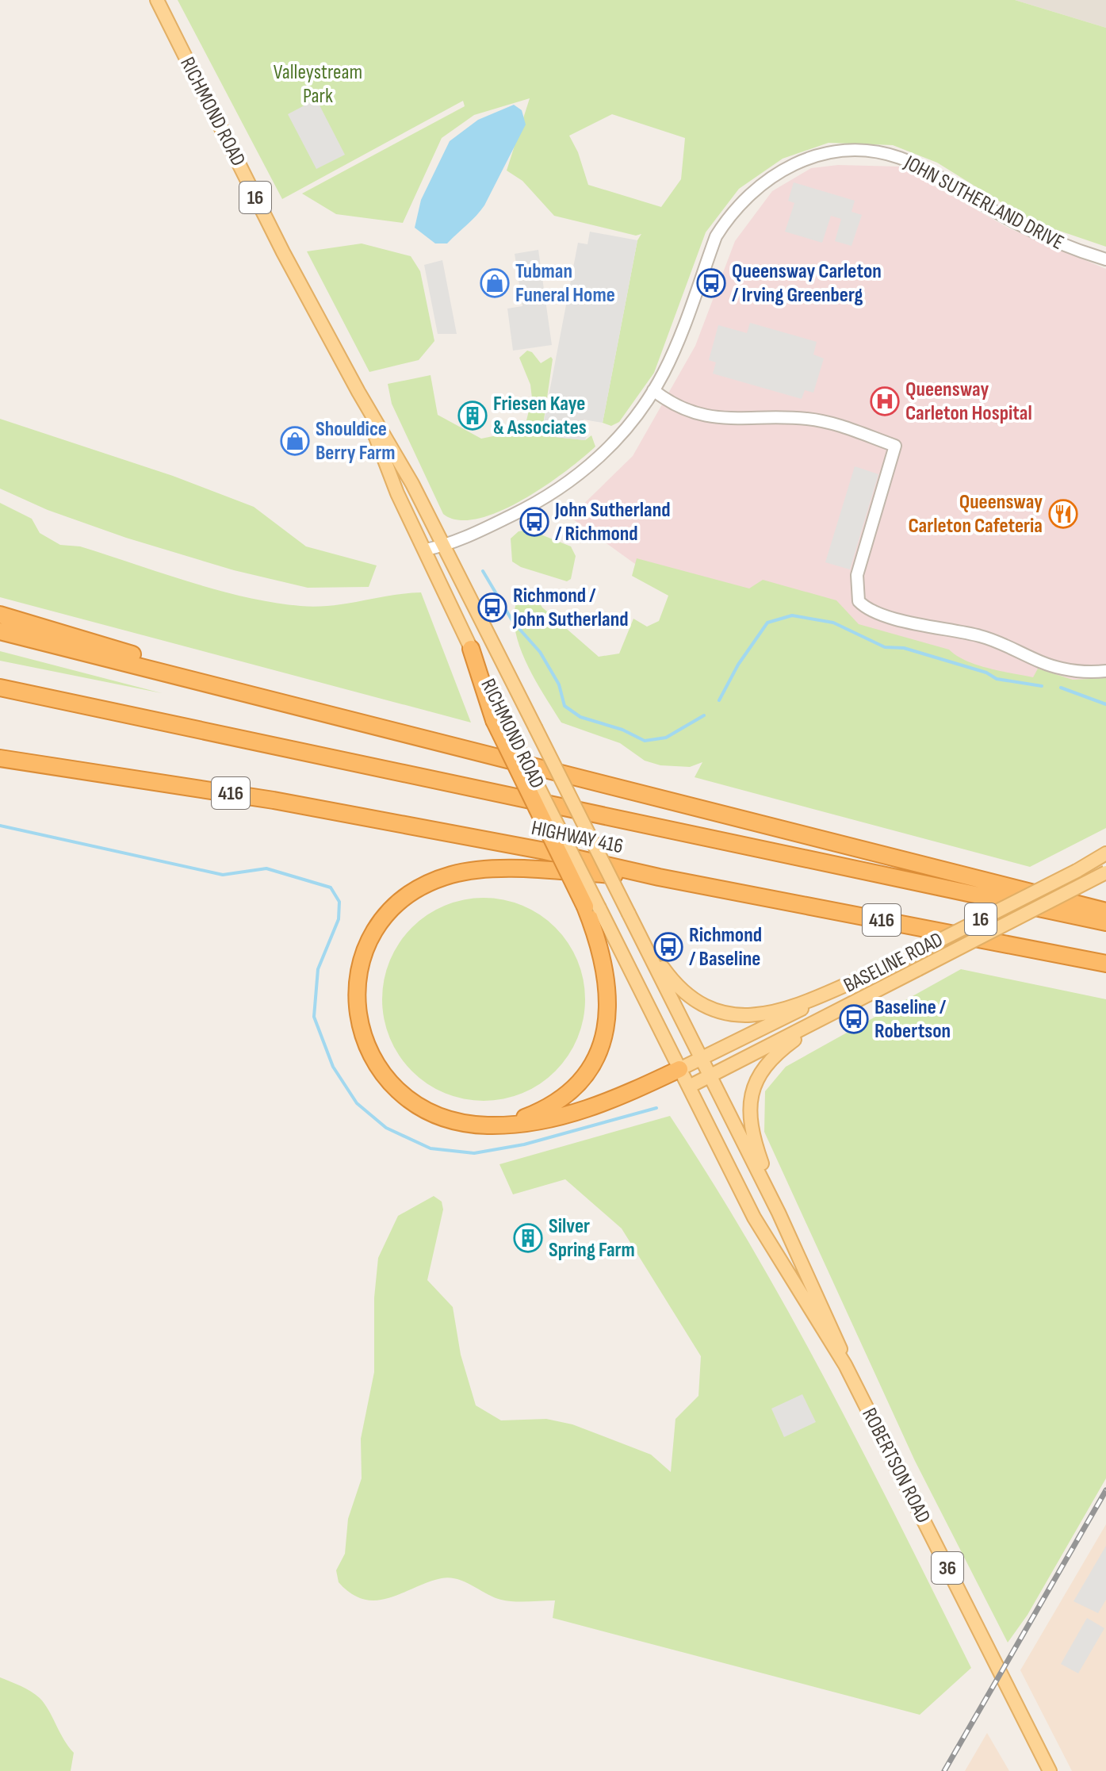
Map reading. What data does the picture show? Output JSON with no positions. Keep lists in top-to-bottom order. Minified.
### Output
{"streets":{"highway":["416","HIGHWAY 416"],"main road":["RICHMOND ROAD","16","BASELINE ROAD","ROBERTSON ROAD","36"],"street":["JOHN SUTHERLAND DRIVE"]},"crossings":[["RICHMOND ROAD","JOHN SUTHERLAND DRIVE"],["RICHMOND ROAD","BASELINE ROAD"],["RICHMOND ROAD","ROBERTSON ROAD"],["BASELINE ROAD","ROBERTSON ROAD"]],"parks":["Valleystream Park"],"places":{"shop":["Tubman Funeral Home","Shouldice Berry Farm"],"bus stop":["Queensway Carleton / Irving Greenberg","John Sutherland / Richmond","Richmond / John Sutherland","Richmond / Baseline","Baseline / Robertson"],"hospital":["Queensway Carleton Hospital"],"building":["Friesen Kaye & Associates","Silver Spring Farm"],"restaurant":["Queensway Carleton Cafeteria"]}}
